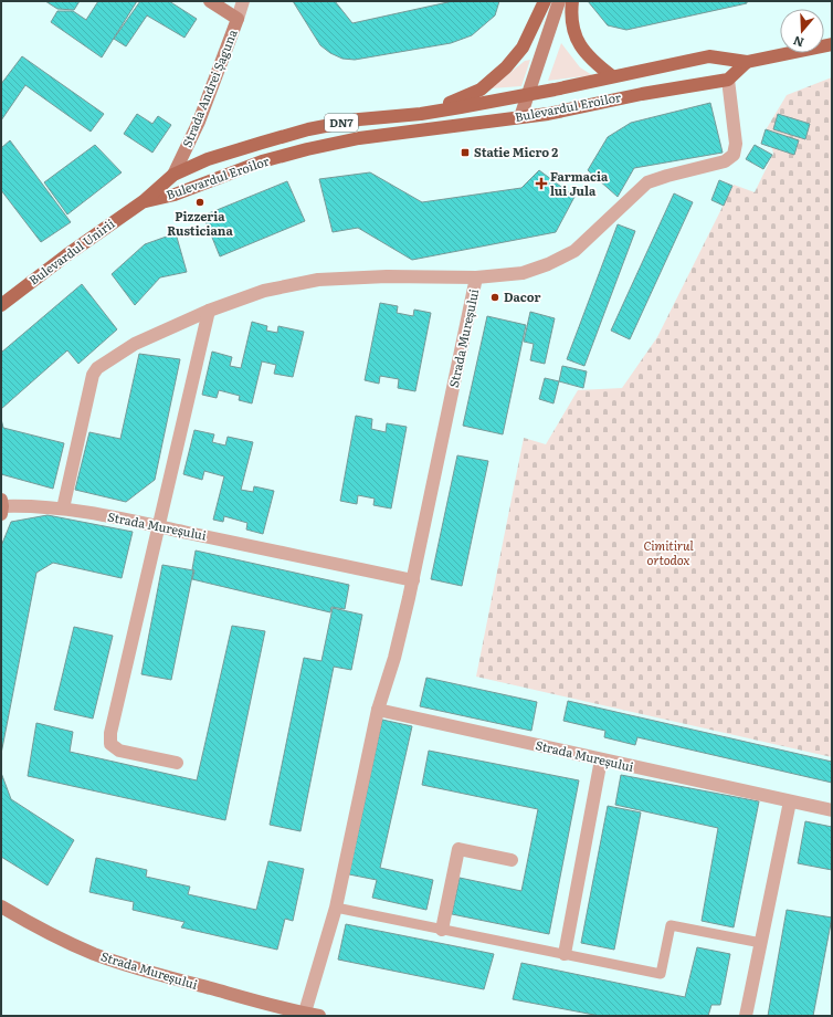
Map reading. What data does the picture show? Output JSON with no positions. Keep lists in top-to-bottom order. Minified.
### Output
{"streets":{"main road":["Bulevardul Eroilor","DN7","Bulevardul Unirii"],"street":["Strada Andrei Șaguna","Strada Mureșului"]},"crossings":[["Strada Andrei Șaguna","Bulevardul Eroilor"],["Bulevardul Eroilor","Bulevardul Unirii"],["Bulevardul Eroilor","Strada Mureșului"]],"parks":["Cimitirul ortodox"],"places":{"transit":["Statie Micro 2"],"health":["Farmacia lui Jula"],"other":["Pizzeria Rusticiana","Dacor"]},"north":"bottom"}
